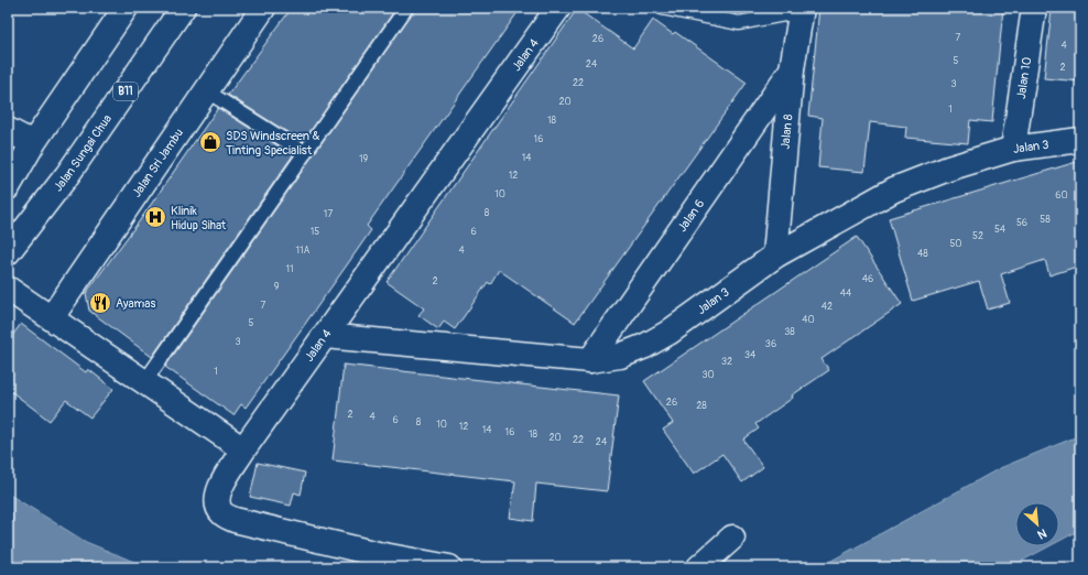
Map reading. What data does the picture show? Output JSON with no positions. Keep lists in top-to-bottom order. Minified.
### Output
{"streets":{"street":["Jalan 4","Jalan 10","B11","Jalan 8","Jalan 3","Jalan Sungai Chua","Jalan Sri Jambu","Jalan 6"]},"crossings":[["Jalan 4","Jalan 3"],["Jalan 10","Jalan 3"],["Jalan 8","Jalan 3"],["Jalan 8","Jalan 6"],["Jalan 3","Jalan 6"]],"places":{"shop":["SDS Windscreen & Tinting Specialist"],"hospital":["Klinik Hidup Sihat"],"restaurant":["Ayamas"]},"house_numbers":["7","26","4","5","24","2","22","3","20","1","18","16","14","19","12","10","60","8","17","58","56","54","15","6","52","50","11A","4","48","11","46","2","9","44","7","42","40","5","38","3","36","34","32","1","30","26","28","2","4","6","8","10","12","14","16","18","20","22","24"],"north":"bottom right"}
